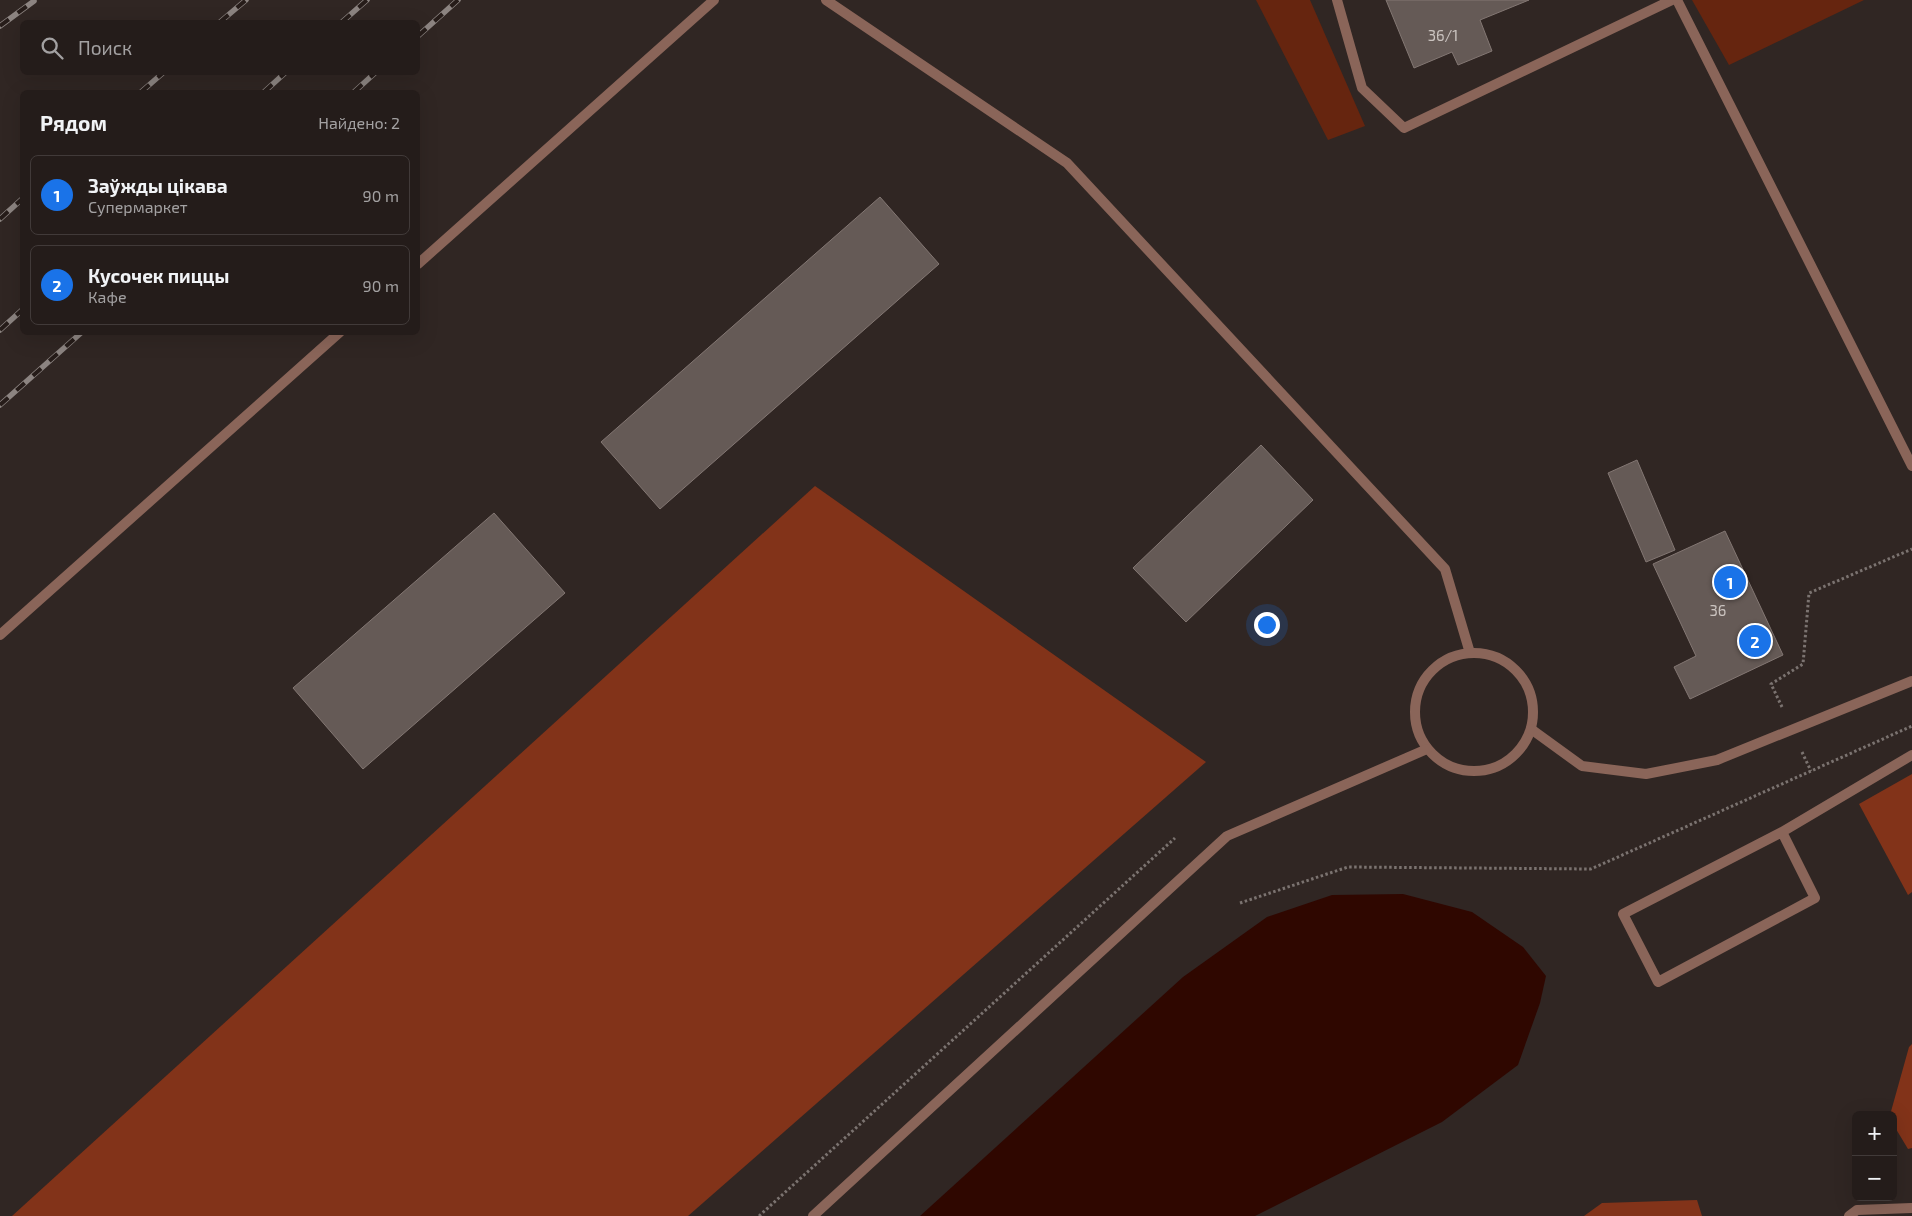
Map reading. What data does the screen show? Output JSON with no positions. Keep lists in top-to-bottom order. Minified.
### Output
{"house_numbers":["36/1","36"],"page":{"search":"Поиск","heading":["Рядом","Найдено: 2"],"list":[{"mark":"1","name":"Заўжды цікава","note":"Супермаркет","value":"90 m"},{"mark":"2","name":"Кусочек пиццы","note":"Кафе","value":"90 m"}],"pins":["1","2"],"map_buttons":["+","−"]}}
